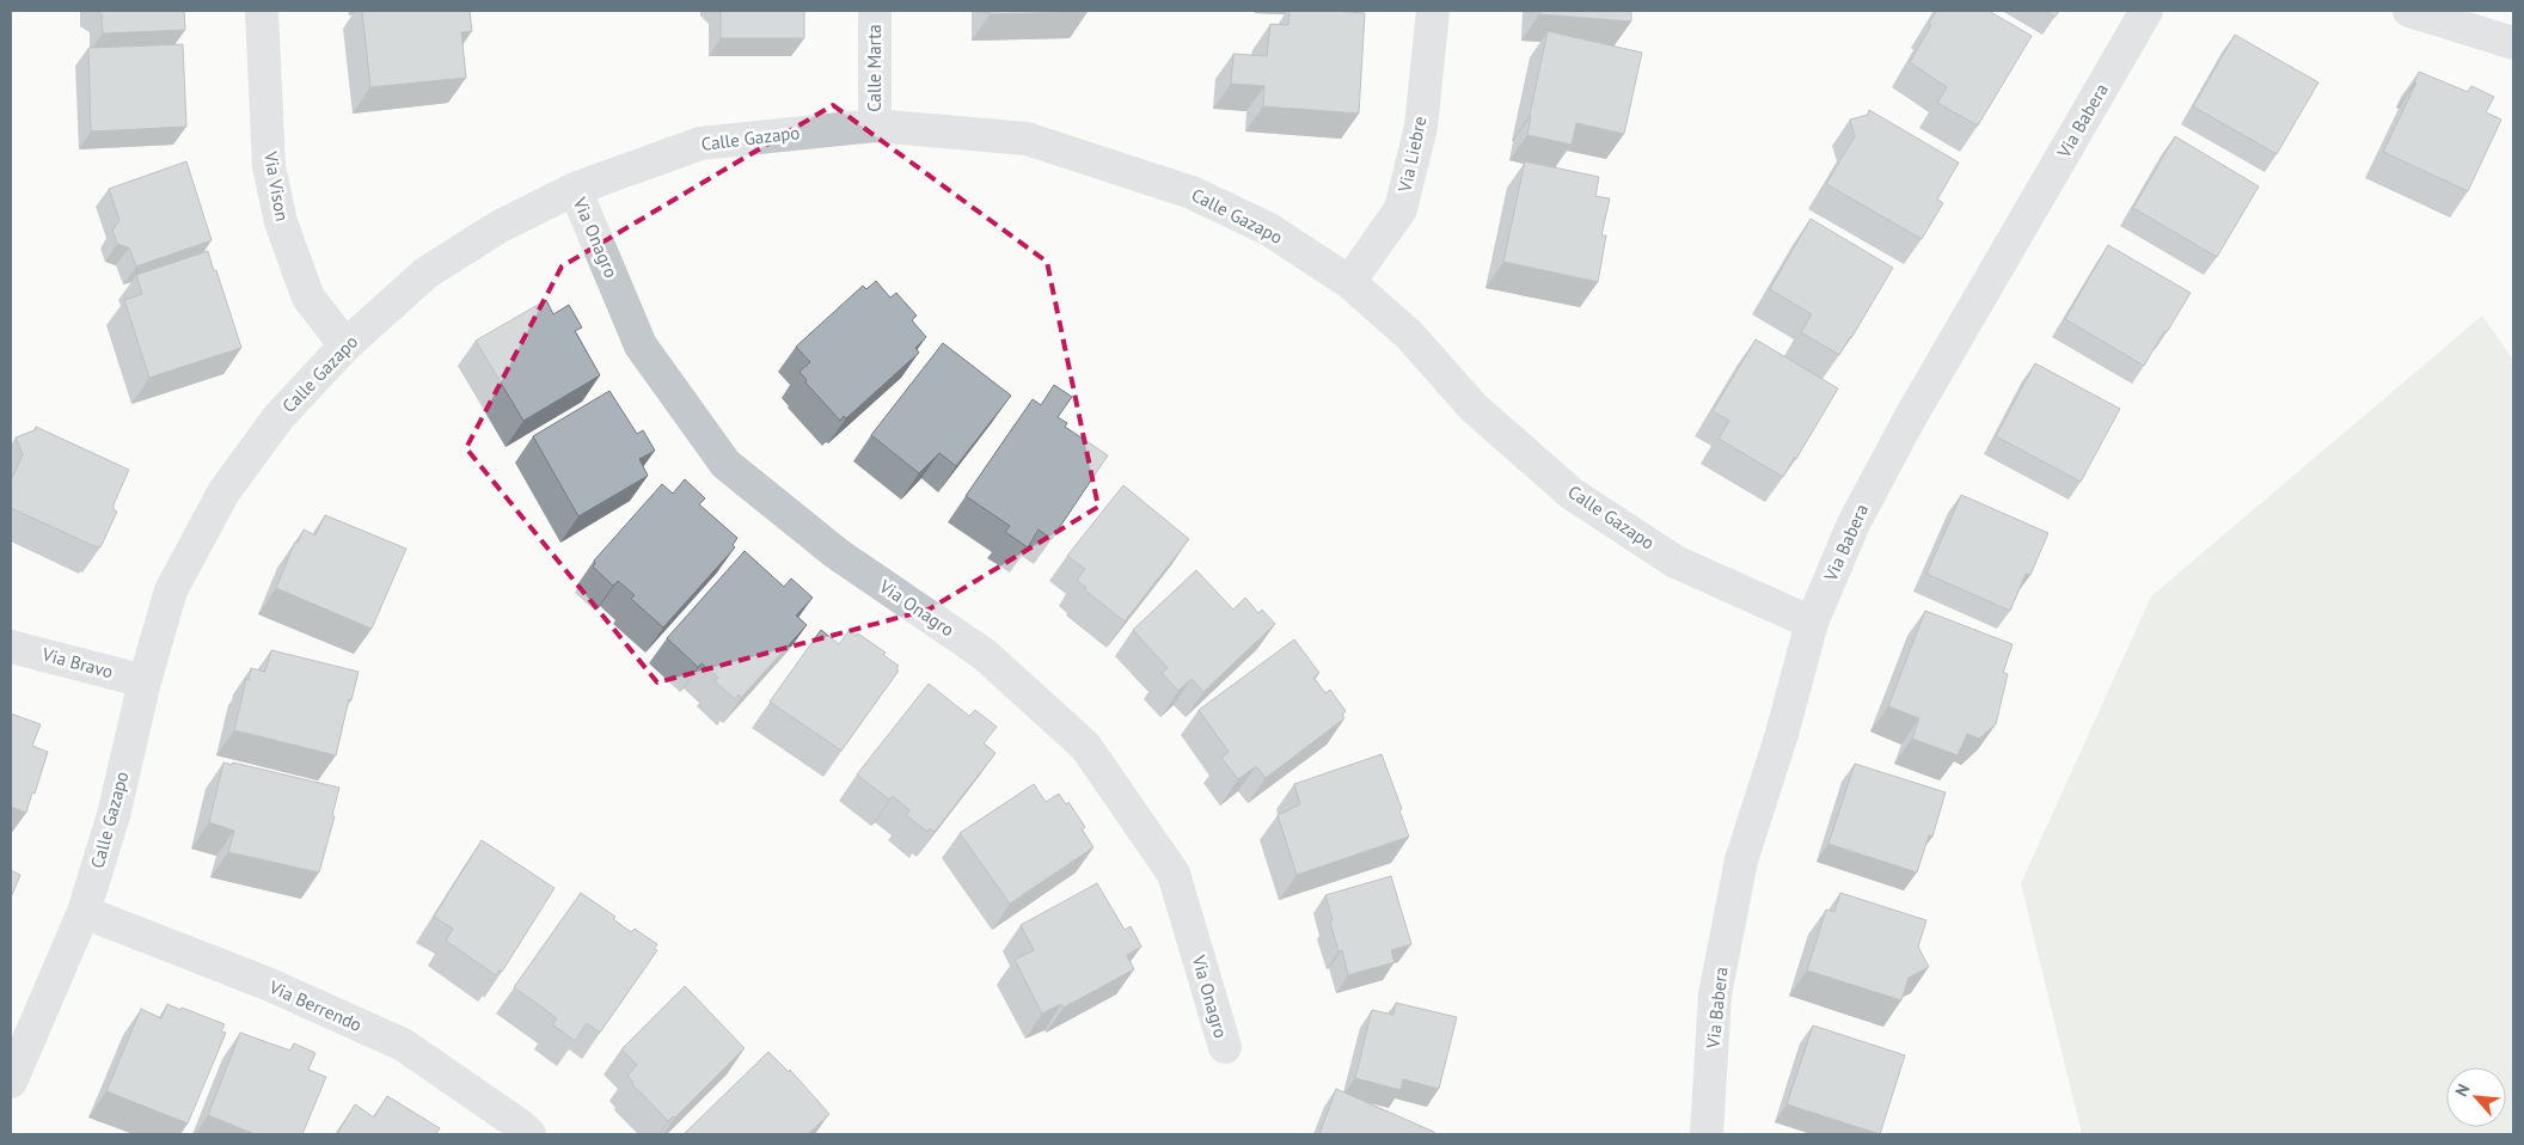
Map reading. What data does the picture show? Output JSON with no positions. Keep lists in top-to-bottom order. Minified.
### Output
{"streets":{"street":["Calle Marta","Via Babera","Calle Gazapo","Via Liebre","Via Vison","Via Onagro","Via Bravo","Via Berrendo"]},"crossings":[["Calle Marta","Calle Gazapo"],["Via Babera","Calle Gazapo"],["Calle Gazapo","Via Liebre"],["Calle Gazapo","Via Vison"],["Calle Gazapo","Via Onagro"],["Calle Gazapo","Via Bravo"],["Calle Gazapo","Via Berrendo"]],"north":"top left"}
